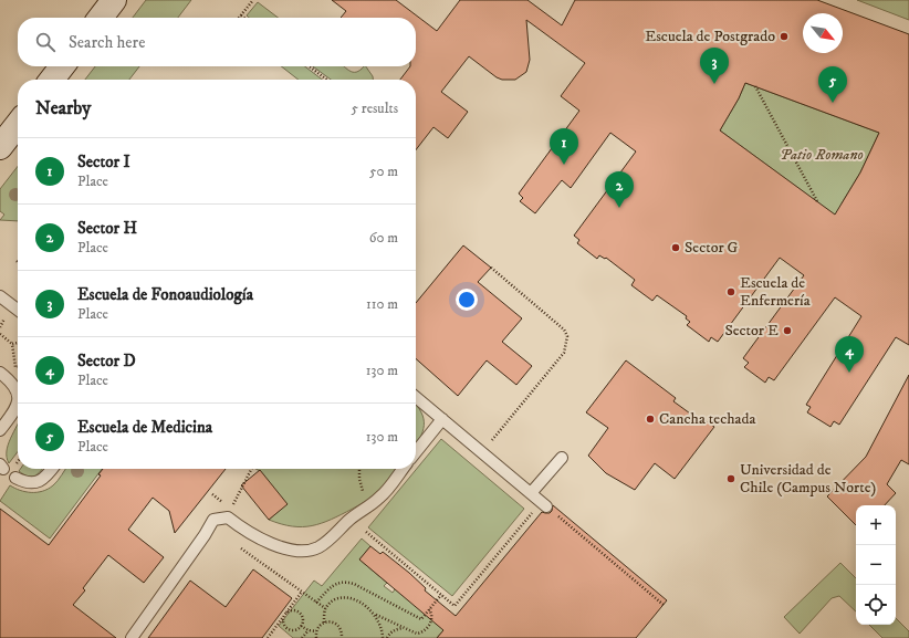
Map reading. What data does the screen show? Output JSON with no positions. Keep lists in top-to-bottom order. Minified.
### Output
{"parks":["Patio Romano"],"places":["Escuela de Postgrado","Sector G","Escuela de Enfermería","Sector E","Cancha techada","Universidad de Chile (Campus Norte)"],"north":"bottom right","page":{"search":"Search here","pins":["3","5","1","2","4"],"heading":["Nearby","5 results"],"list":[{"mark":"1","name":"Sector I","note":"Place","value":"50 m"},{"mark":"2","name":"Sector H","note":"Place","value":"60 m"},{"mark":"3","name":"Escuela de Fonoaudiología","note":"Place","value":"110 m"},{"mark":"4","name":"Sector D","note":"Place","value":"130 m"},{"mark":"5","name":"Escuela de Medicina","note":"Place","value":"130 m"}],"map_buttons":["+","−"]}}
